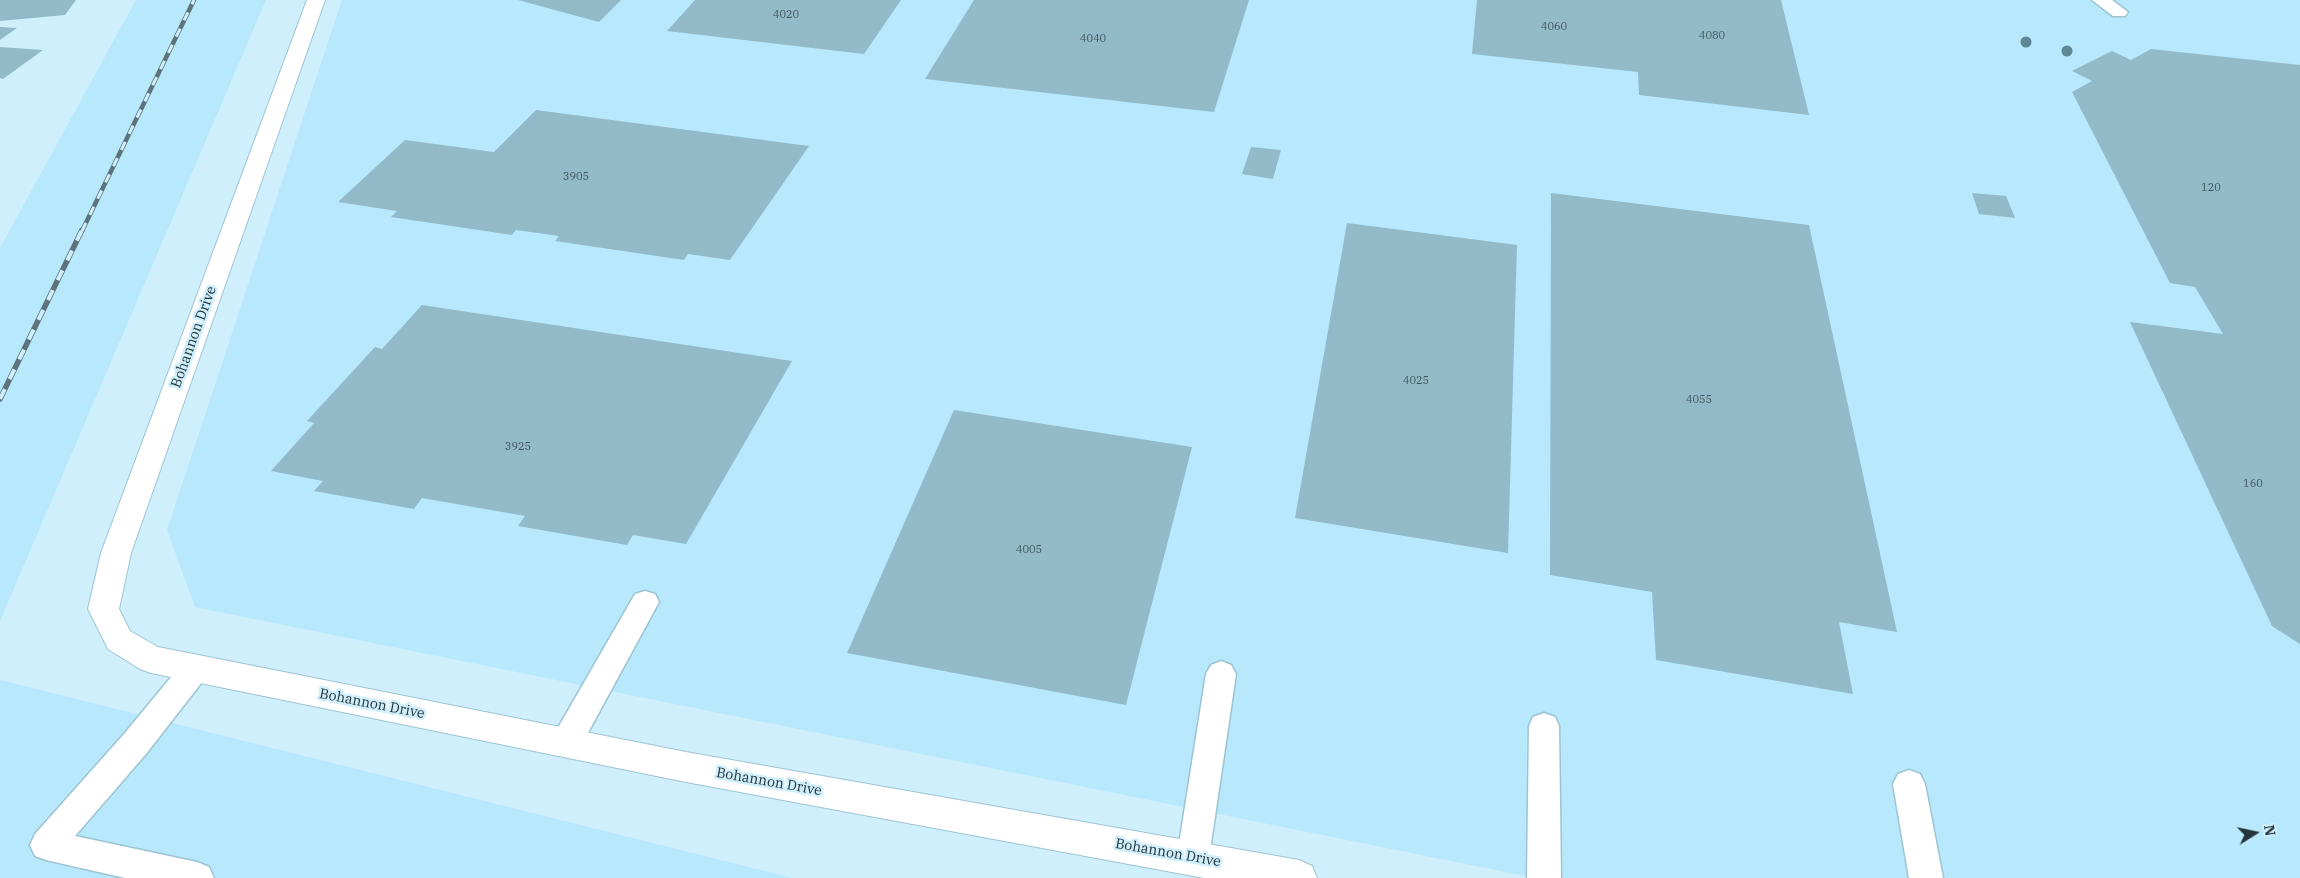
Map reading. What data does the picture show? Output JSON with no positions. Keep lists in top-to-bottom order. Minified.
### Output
{"streets":{"street":["Bohannon Drive"]},"house_numbers":["4020","4060","4080","4040","3905","120","4025","4055","3925","160","4005"],"north":"right"}
